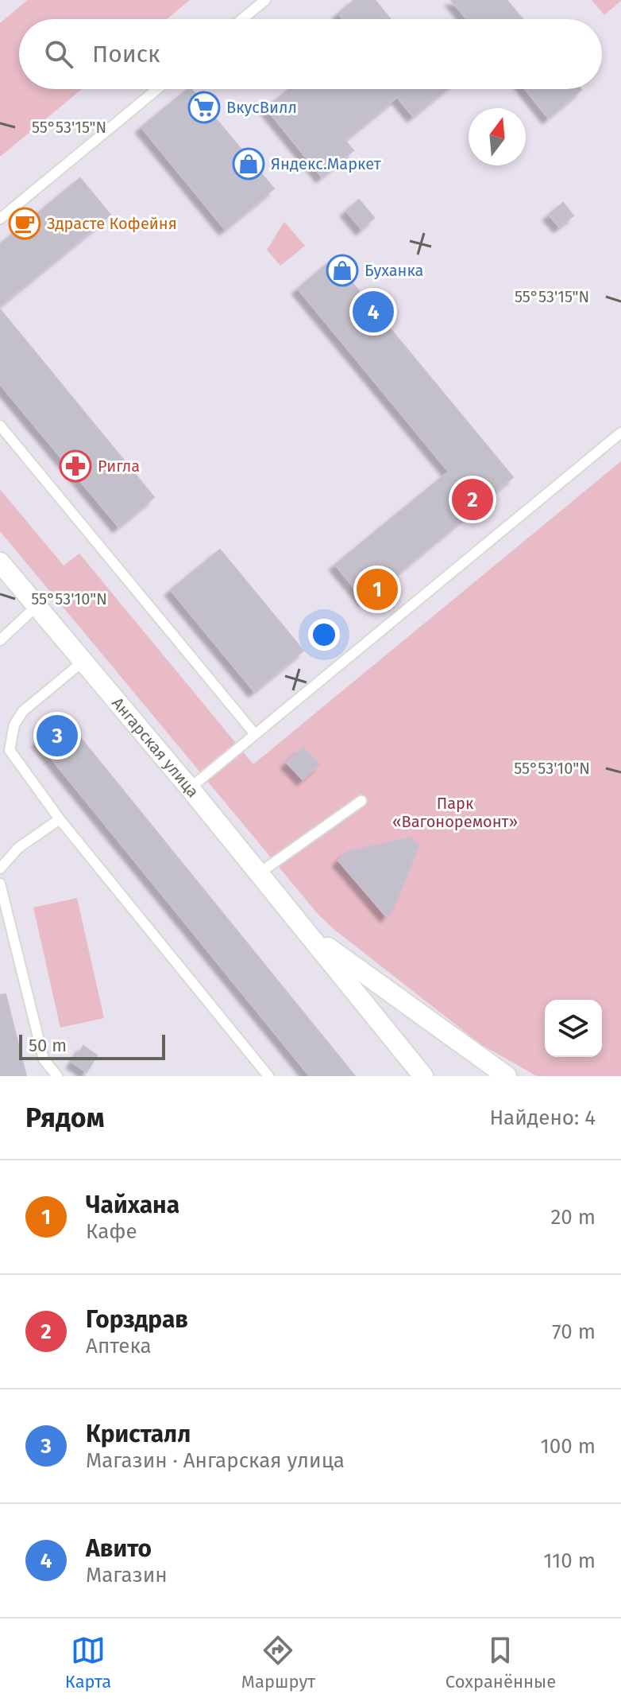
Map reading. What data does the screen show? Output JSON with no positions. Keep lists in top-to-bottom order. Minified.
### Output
{"streets":{"street":["Ангарская улица"]},"parks":["Парк «Вагоноремонт»"],"places":{"supermarket":["ВкусВилл"],"shop":["Яндекс.Маркет","Буханка"],"cafe":["Здрасте Кофейня"],"pharmacy":["Ригла"]},"scale_bar":"50 m","north":"top","page":{"search":"Поиск","pins":["4","2","1","3"],"scale":"50 m","heading":["Рядом","Найдено: 4"],"list":[{"mark":"1","name":"Чайхана","note":"Кафе","value":"20 m"},{"mark":"2","name":"Горздрав","note":"Аптека","value":"70 m"},{"mark":"3","name":"Кристалл","note":"Магазин · Ангарская улица","value":"100 m"},{"mark":"4","name":"Авито","note":"Магазин","value":"110 m"}],"nav":["Карта","Маршрут","Сохранённые"]},"coordinates":["55°53'15\"N","55°53'10\"N"]}
